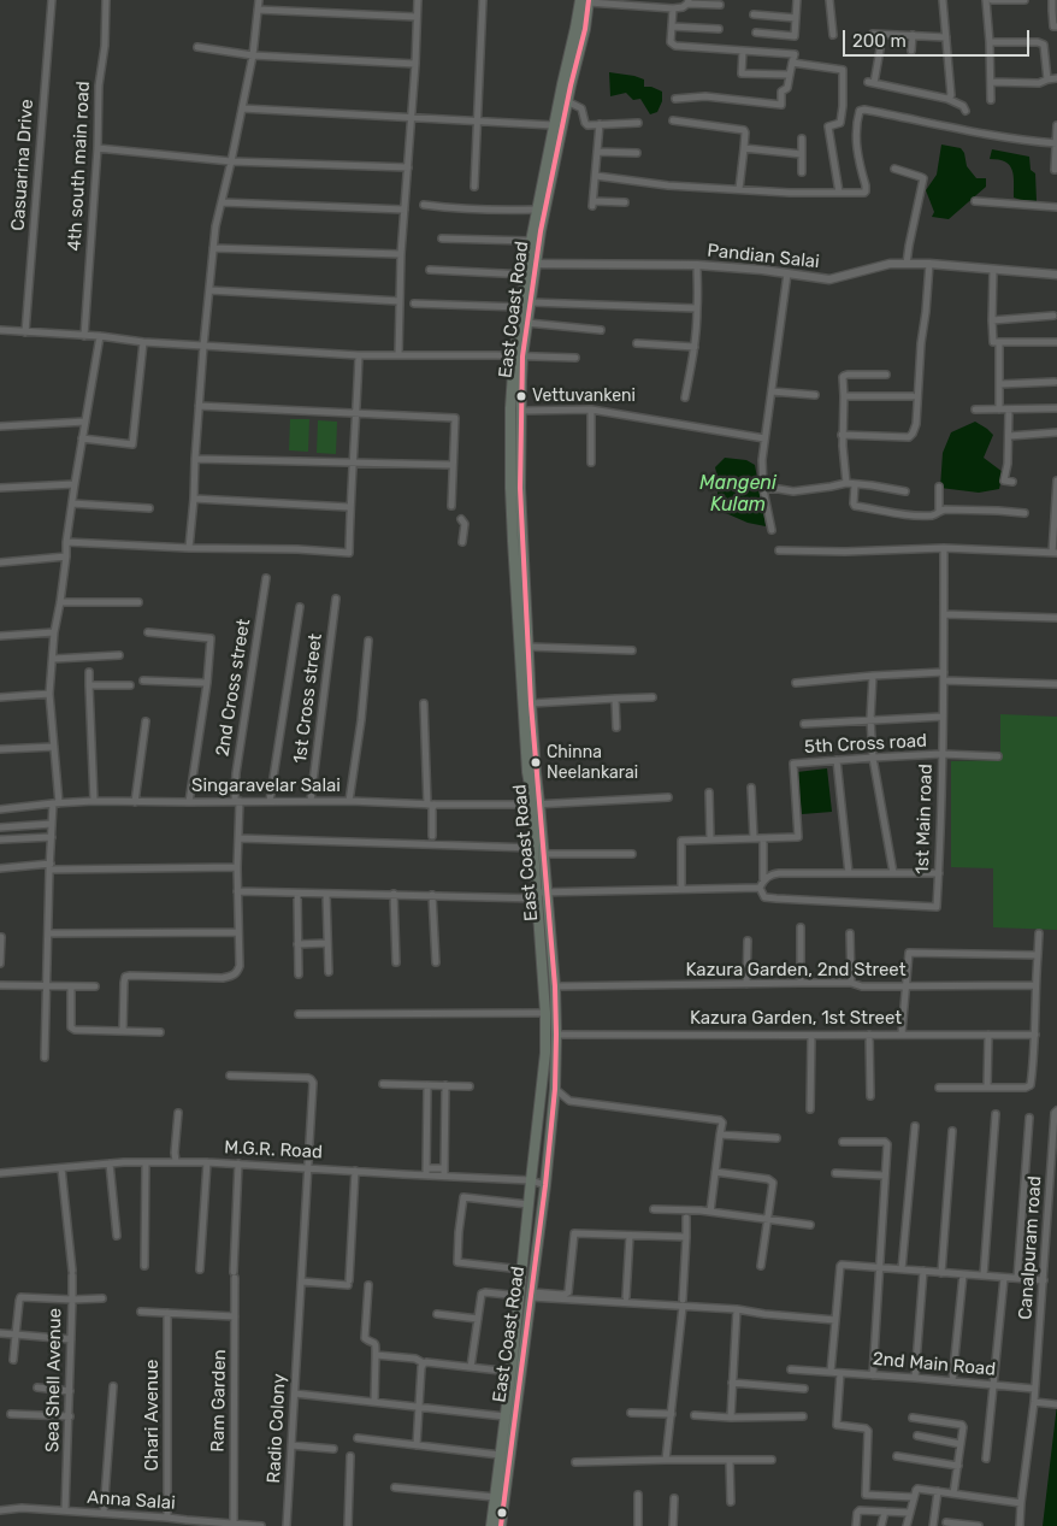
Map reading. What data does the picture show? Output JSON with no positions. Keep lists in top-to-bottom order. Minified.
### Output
{"streets":{"main road":["East Coast Road"],"street":["Casuarina Drive","4th south main road","Pandian Salai","2nd Cross street","1st Cross street","5th Cross road","Singaravelar Salai","1st Main road","Kazura Garden, 2nd Street","Kazura Garden, 1st Street","M.G.R. Road","Canalpuram road","2nd Main Road","Sea Shell Avenue","Ram Garden","Chari Avenue","Radio Colony","Anna Salai"]},"crossings":[["Pandian Salai","East Coast Road"],["East Coast Road","Singaravelar Salai"],["East Coast Road","Kazura Garden, 2nd Street"],["East Coast Road","Kazura Garden, 1st Street"],["East Coast Road","M.G.R. Road"],["2nd Cross street","Singaravelar Salai"],["1st Cross street","Singaravelar Salai"],["5th Cross road","1st Main road"],["M.G.R. Road","Ram Garden"],["M.G.R. Road","Radio Colony"],["Canalpuram road","2nd Main Road"],["Sea Shell Avenue","Anna Salai"],["Ram Garden","Anna Salai"],["Chari Avenue","Anna Salai"]],"water":["Mangeni Kulam"],"places":["Vettuvankeni","Chinna Neelankarai"],"scale_bar":"200 m"}
